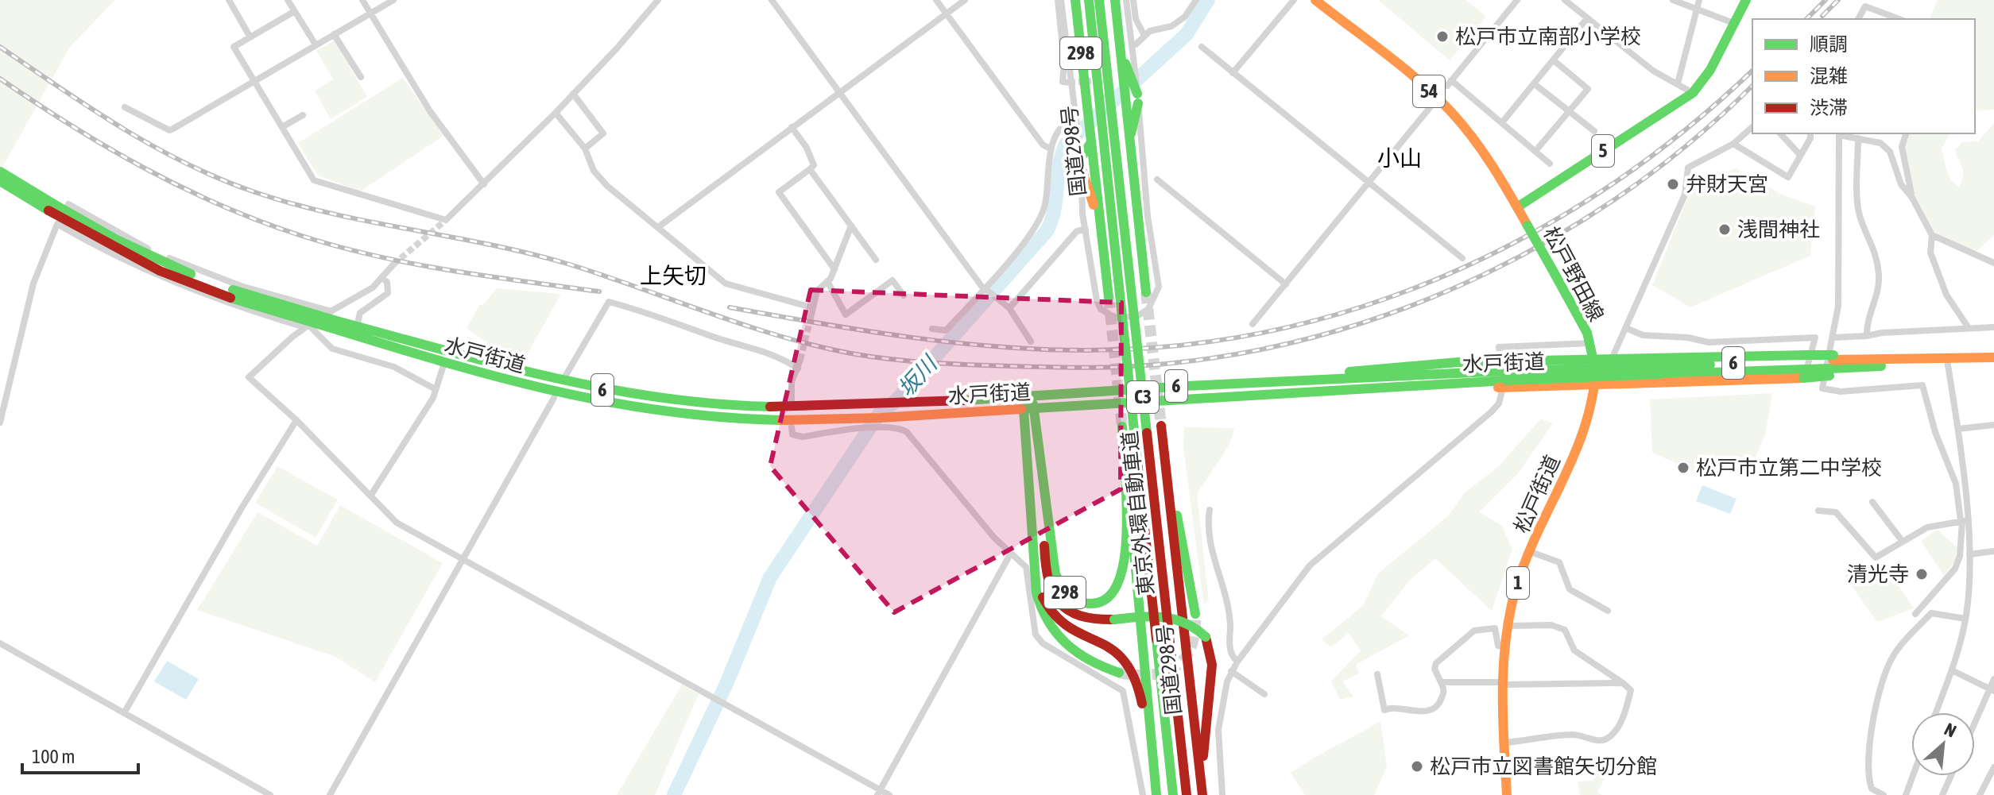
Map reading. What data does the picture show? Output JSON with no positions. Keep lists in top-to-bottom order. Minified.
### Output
{"streets":{"main road":["298","54","国道298号","5","松戸野田線","水戸街道","6","C3","松戸街道","東京外環自動車道","1"]},"crossings":[["298","国道298号"],["298","水戸街道"],["54","5"],["54","松戸野田線"],["5","松戸野田線"],["松戸野田線","松戸街道"]],"districts":["小山","上矢切"],"water":["坂川"],"places":["松戸市立南部小学校","弁財天宮","浅間神社","松戸市立第二中学校","清光寺","松戸市立図書館矢切分館"],"legend":["順調","混雑","渋滞"],"scale_bar":"100 m","north":"top right"}
